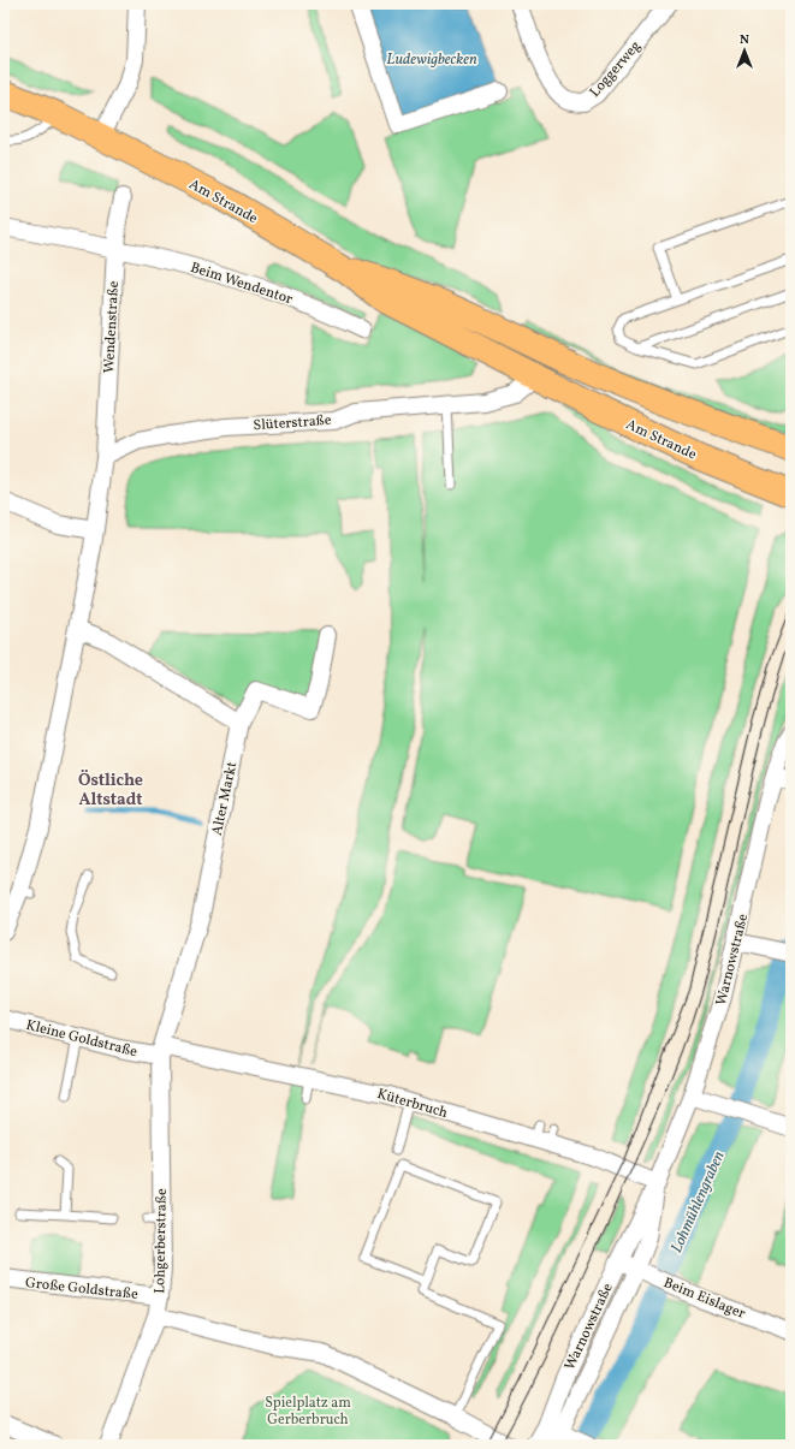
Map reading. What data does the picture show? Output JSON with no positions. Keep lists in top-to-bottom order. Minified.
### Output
{"streets":{"main road":["Am Strande"],"street":["Loggerweg","Beim Wendentor","Wendenstraße","Slüterstraße","Alter Markt","Warnowstraße","Kleine Goldstraße","Küterbruch","Lohgerberstraße","Große Goldstraße","Beim Eislager"]},"crossings":[["Am Strande","Slüterstraße"],["Beim Wendentor","Wendenstraße"],["Wendenstraße","Slüterstraße"],["Alter Markt","Kleine Goldstraße"],["Alter Markt","Küterbruch"],["Alter Markt","Lohgerberstraße"],["Warnowstraße","Küterbruch"],["Warnowstraße","Beim Eislager"],["Kleine Goldstraße","Küterbruch"],["Kleine Goldstraße","Lohgerberstraße"],["Küterbruch","Lohgerberstraße"],["Lohgerberstraße","Große Goldstraße"]],"districts":["Östliche Altstadt"],"water":["Ludewigbecken","Lohmühlengraben"],"parks":["Spielplatz am Gerberbruch"],"north":"top"}
